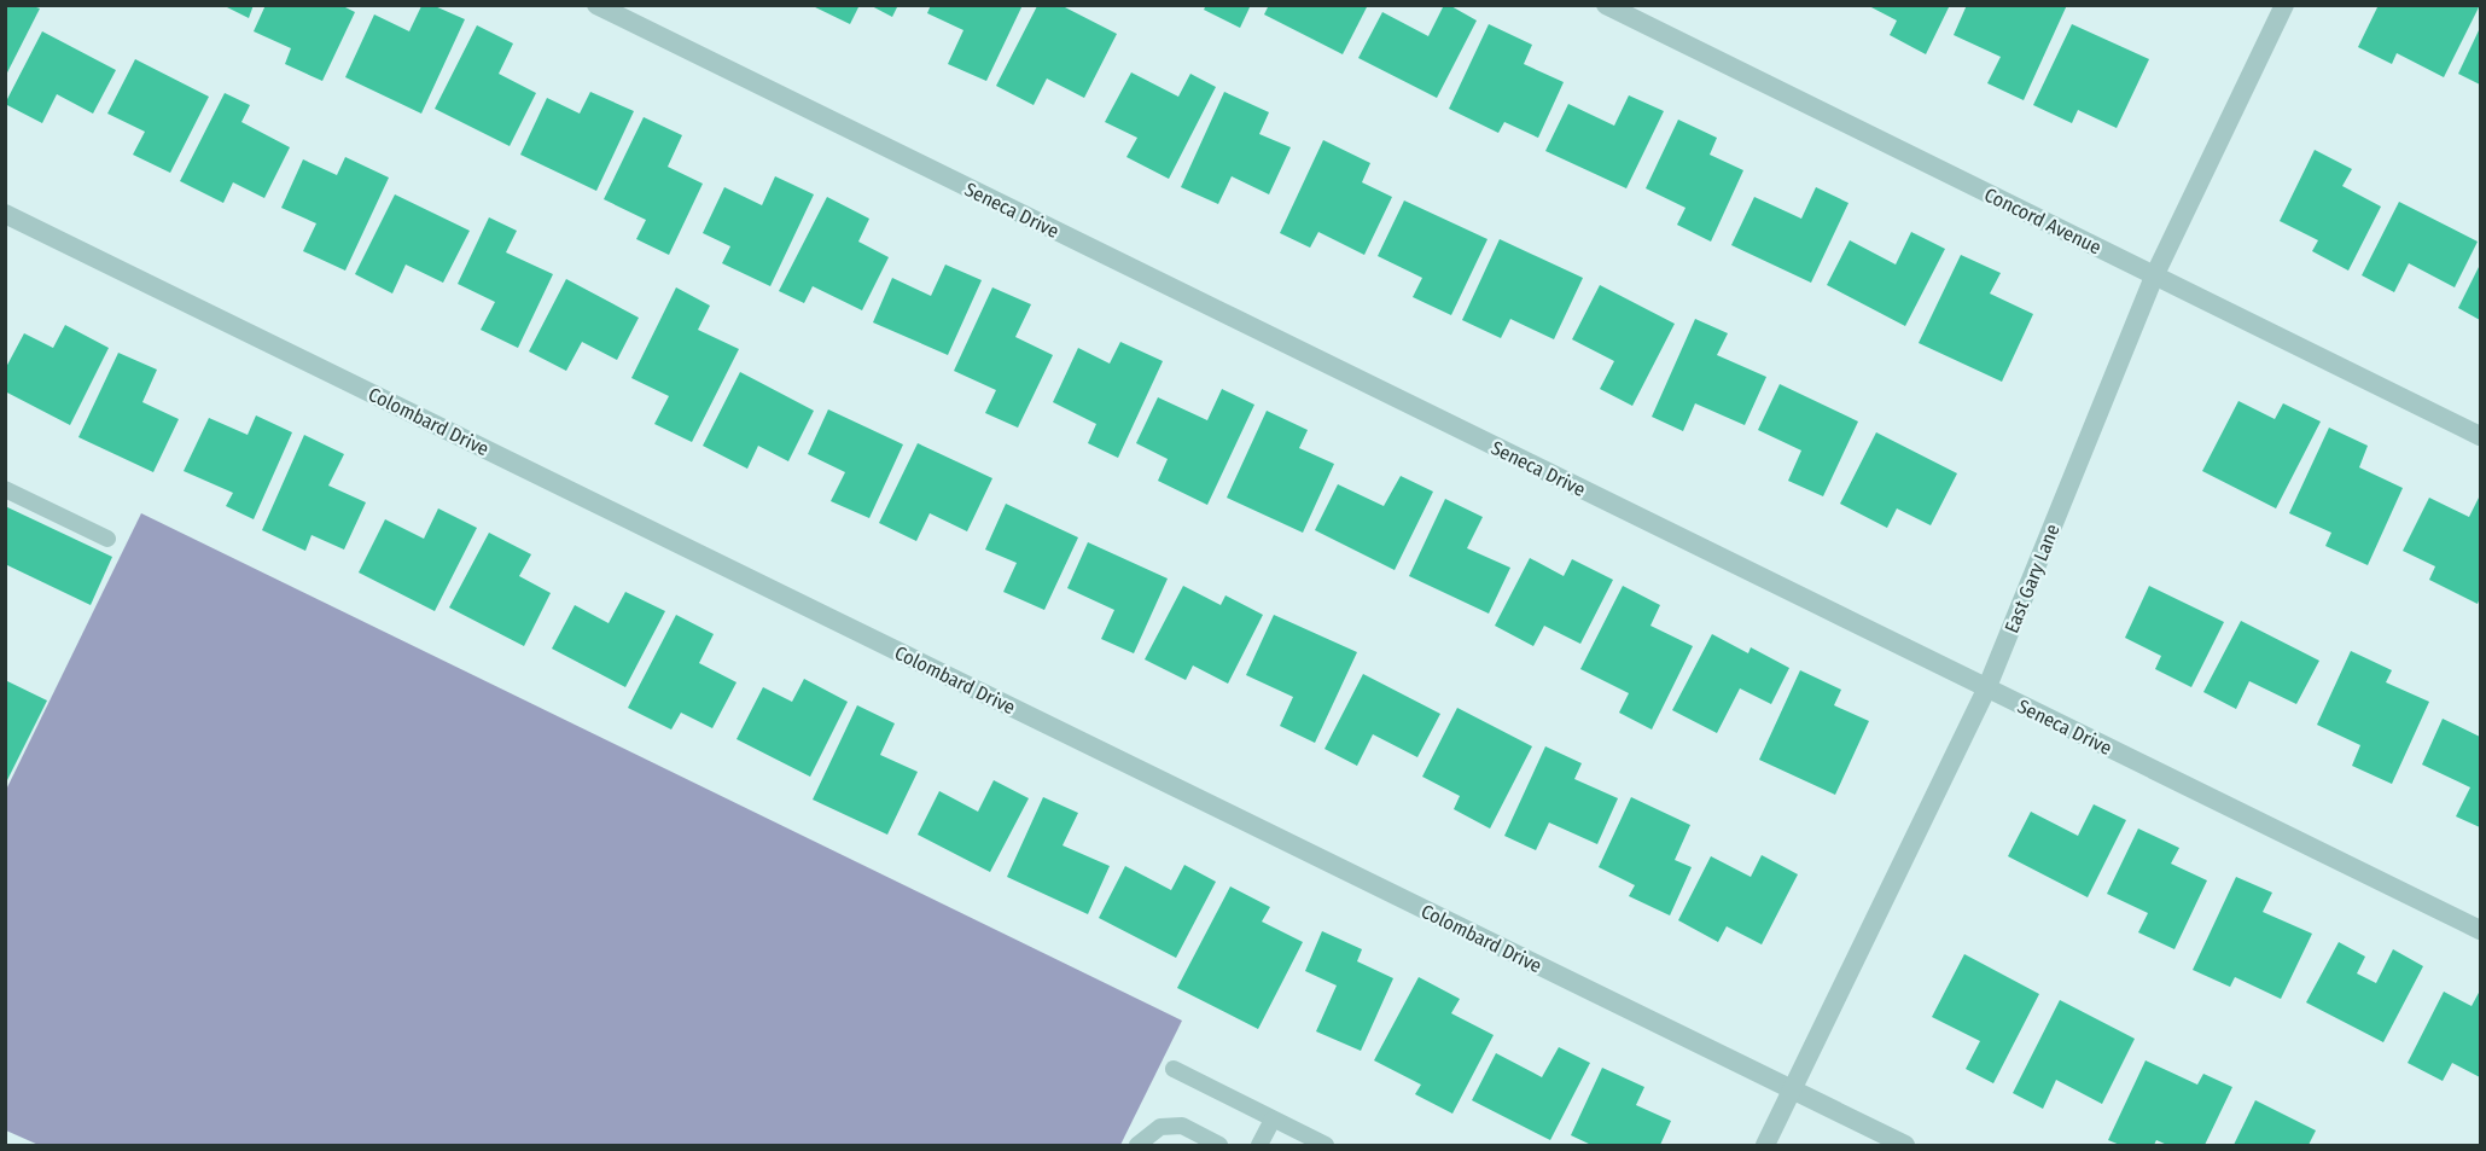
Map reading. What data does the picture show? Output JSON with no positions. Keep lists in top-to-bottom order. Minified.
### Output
{"streets":{"street":["Seneca Drive","Concord Avenue","Colombard Drive","East Gary Lane"]},"crossings":[["Seneca Drive","East Gary Lane"],["Concord Avenue","East Gary Lane"],["Colombard Drive","East Gary Lane"]]}
